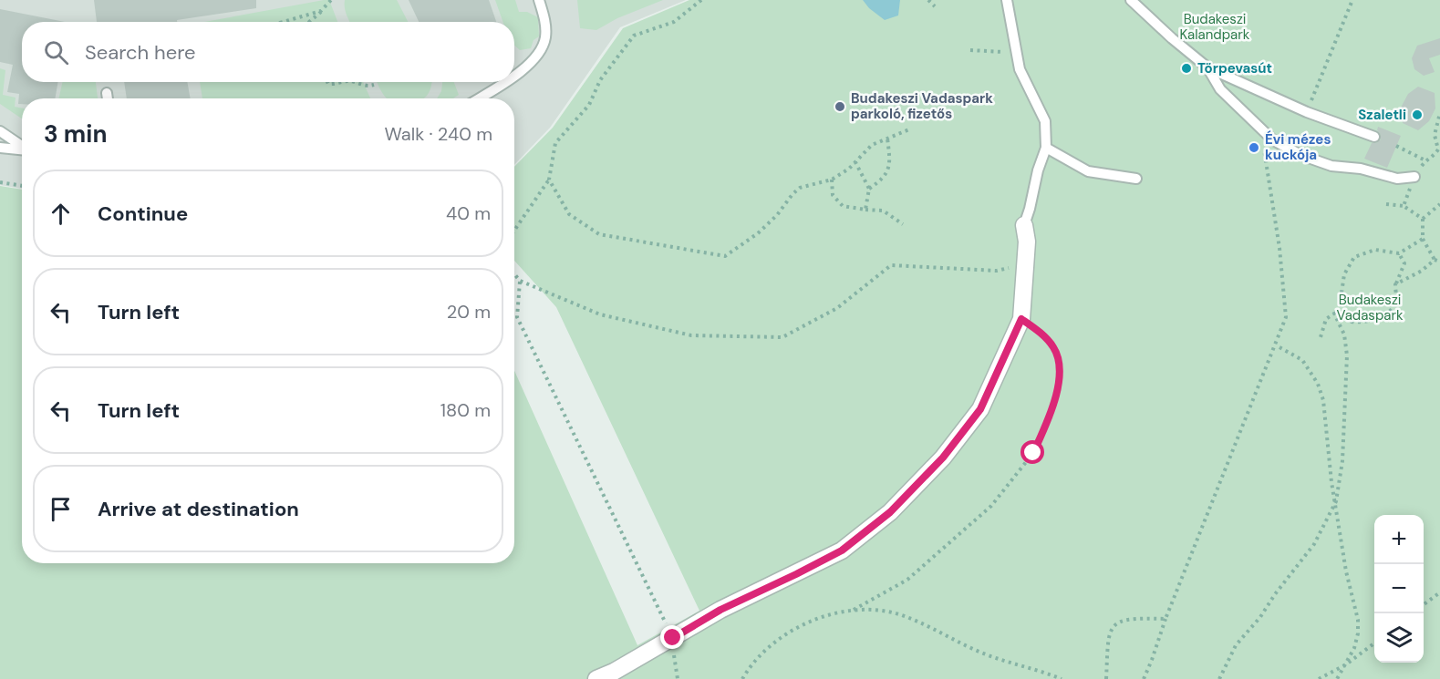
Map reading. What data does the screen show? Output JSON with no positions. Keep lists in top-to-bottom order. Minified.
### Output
{"parks":["Budakeszi Kalandpark","Budakeszi Vadaspark"],"places":["Törpevasút","Budakeszi Vadaspark parkoló, fizetős","Szaletli","Évi mézes kuckója"],"page":{"search":"Search here","heading":["3 min","Walk · 240 m"],"list":[["Continue","40 m"],["Turn left","20 m"],["Turn left","180 m"],"Arrive at destination"],"map_buttons":["+","−"]}}
